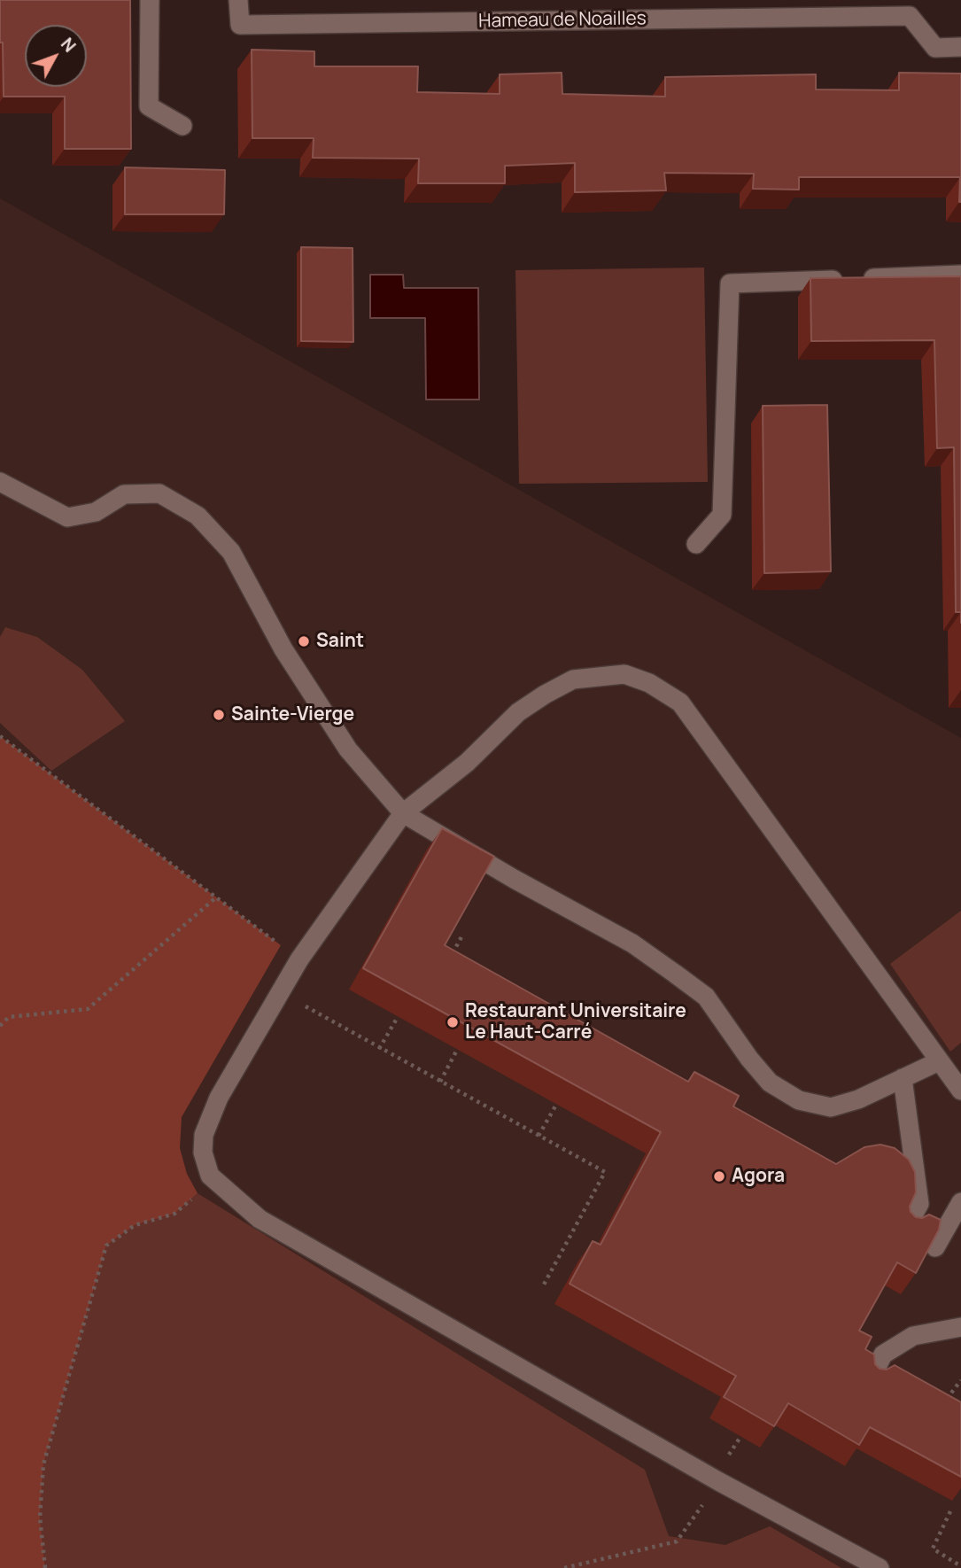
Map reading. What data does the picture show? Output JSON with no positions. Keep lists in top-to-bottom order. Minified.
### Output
{"streets":{"street":["Hameau de Noailles"]},"places":["Saint","Sainte-Vierge","Restaurant Universitaire Le Haut-Carré","Agora"],"north":"top right"}
